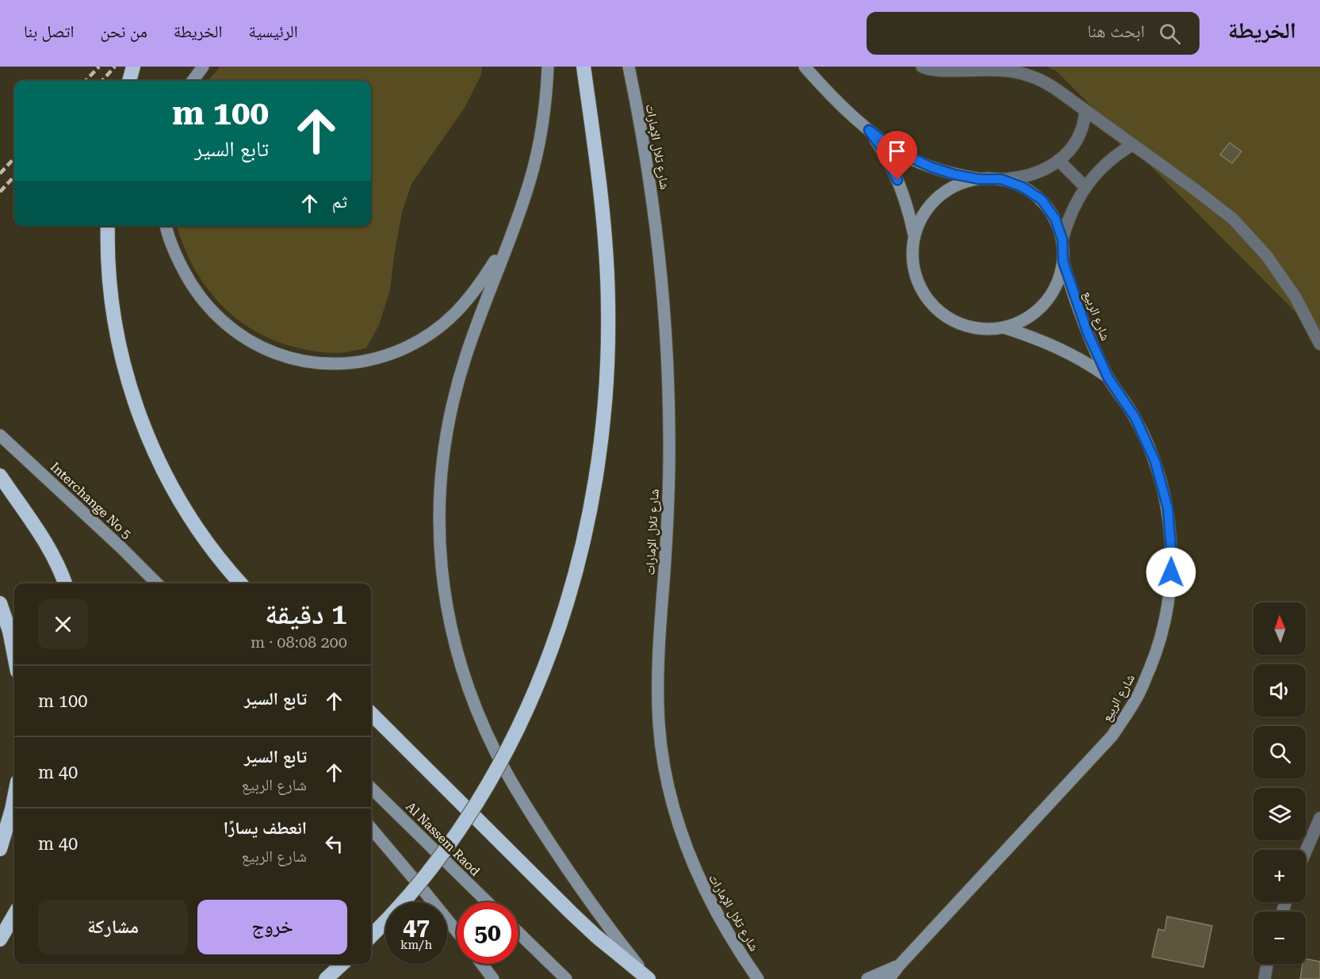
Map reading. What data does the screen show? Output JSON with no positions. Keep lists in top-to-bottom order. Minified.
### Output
{"streets":{"main road":["شارع تلال الإمارات","شارع الربيع","Interchange No 5","Al Nassem Raod"]},"north":"top","page":{"header":"الخريطة","search":"ابحث هنا","nav":["الرئيسية","الخريطة","من نحن","اتصل بنا"],"turn":["100 m","تابع السير"],"then":"ثم","heading":["1 دقيقة","200 m · 08:08"],"map_buttons":["+","−"],"list":[{"name":"تابع السير","value":"100 m"},{"name":"تابع السير","note":"شارع الربيع","value":"40 m"},{"name":"انعطف يسارًا","note":"شارع الربيع","value":"40 m"}],"buttons":["خروج","مشاركة"],"speed":"47 km/h","limit":"50"}}
